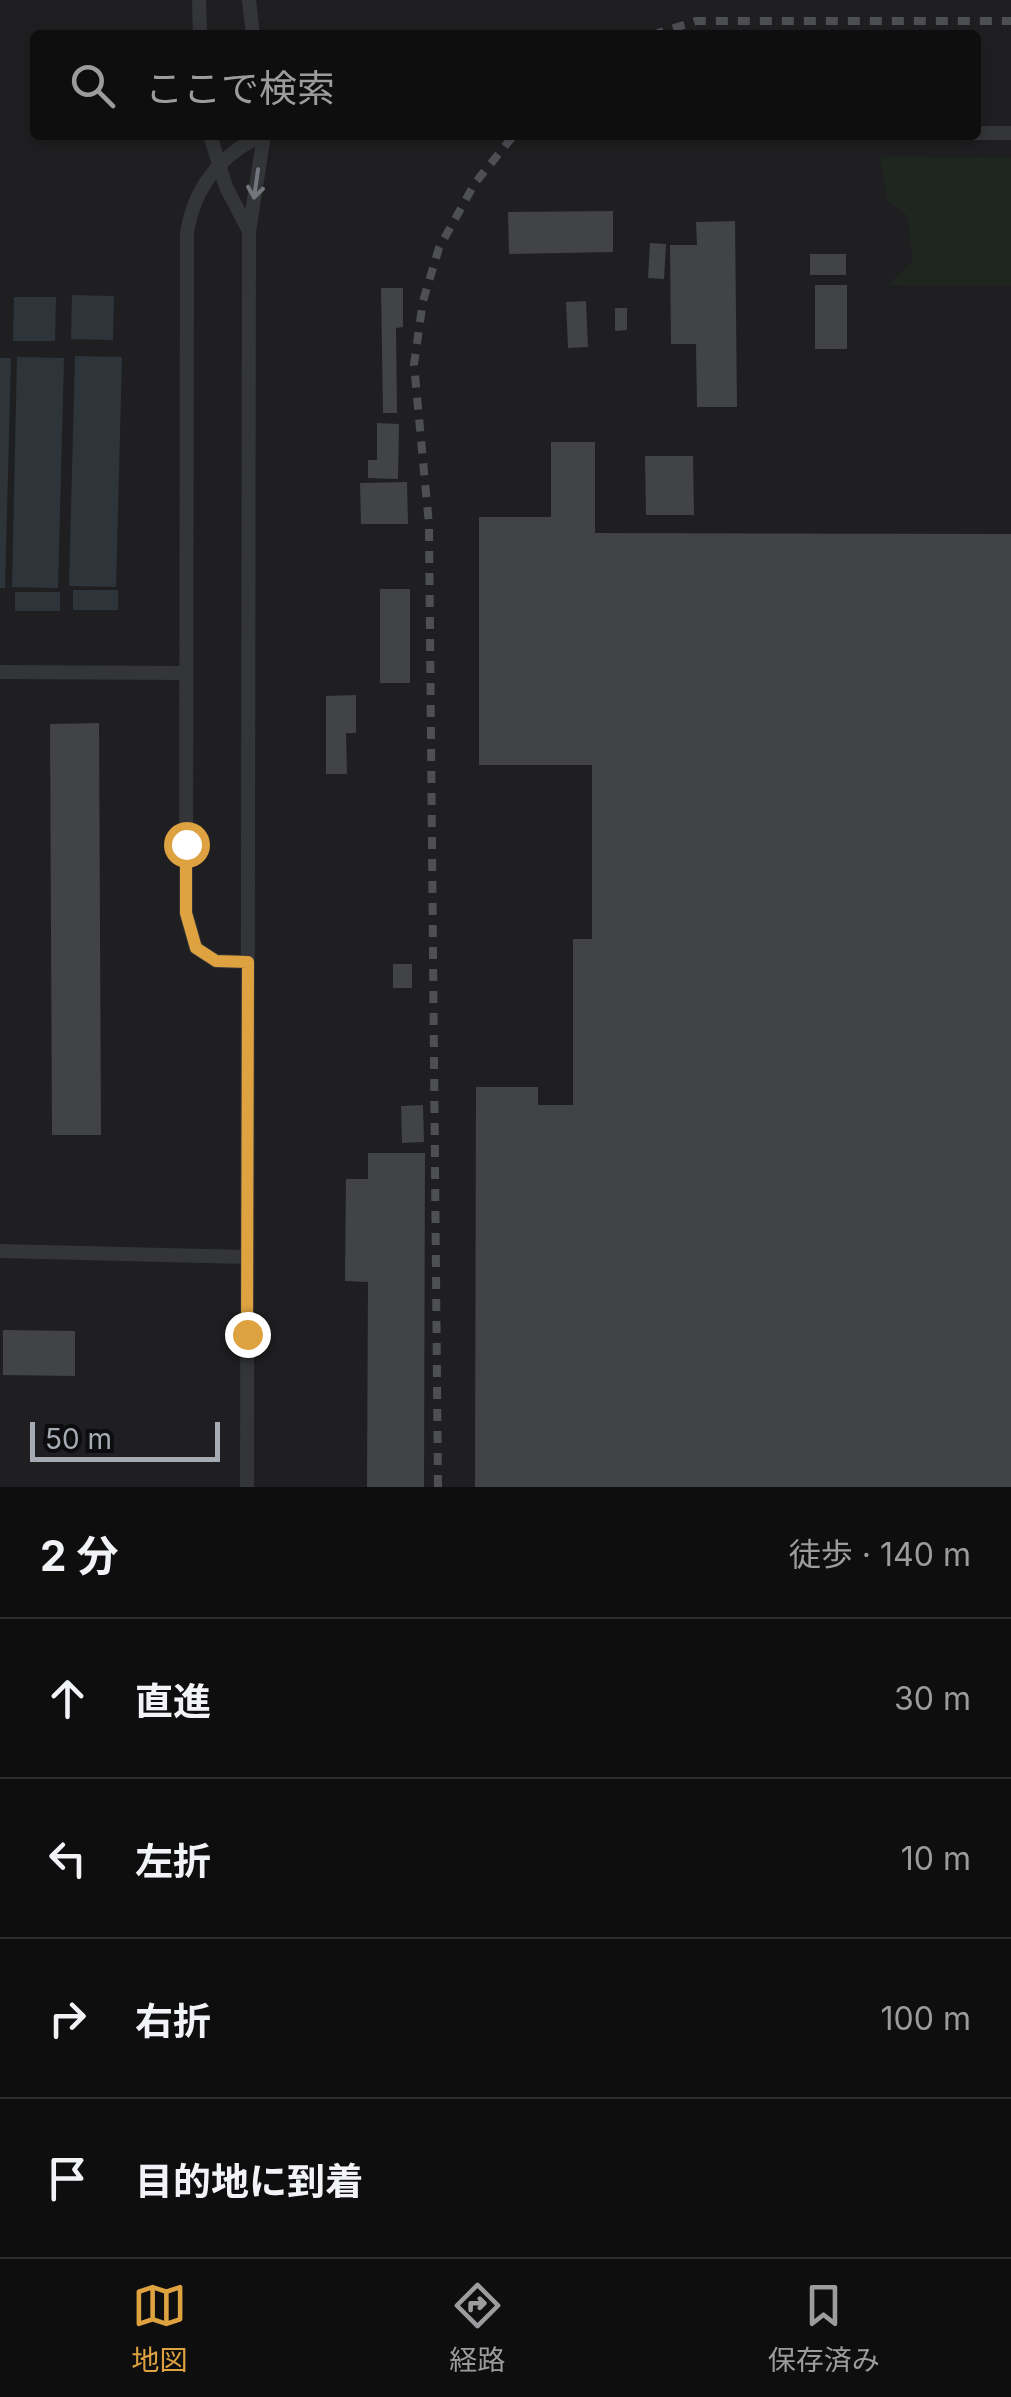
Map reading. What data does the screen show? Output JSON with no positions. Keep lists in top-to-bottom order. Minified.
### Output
{"scale_bar":"50 m","page":{"search":"ここで検索","scale":"50 m","heading":["2 分","徒歩 · 140 m"],"list":[["直進","30 m"],["左折","10 m"],["右折","100 m"],"目的地に到着"],"nav":["地図","経路","保存済み"]}}
